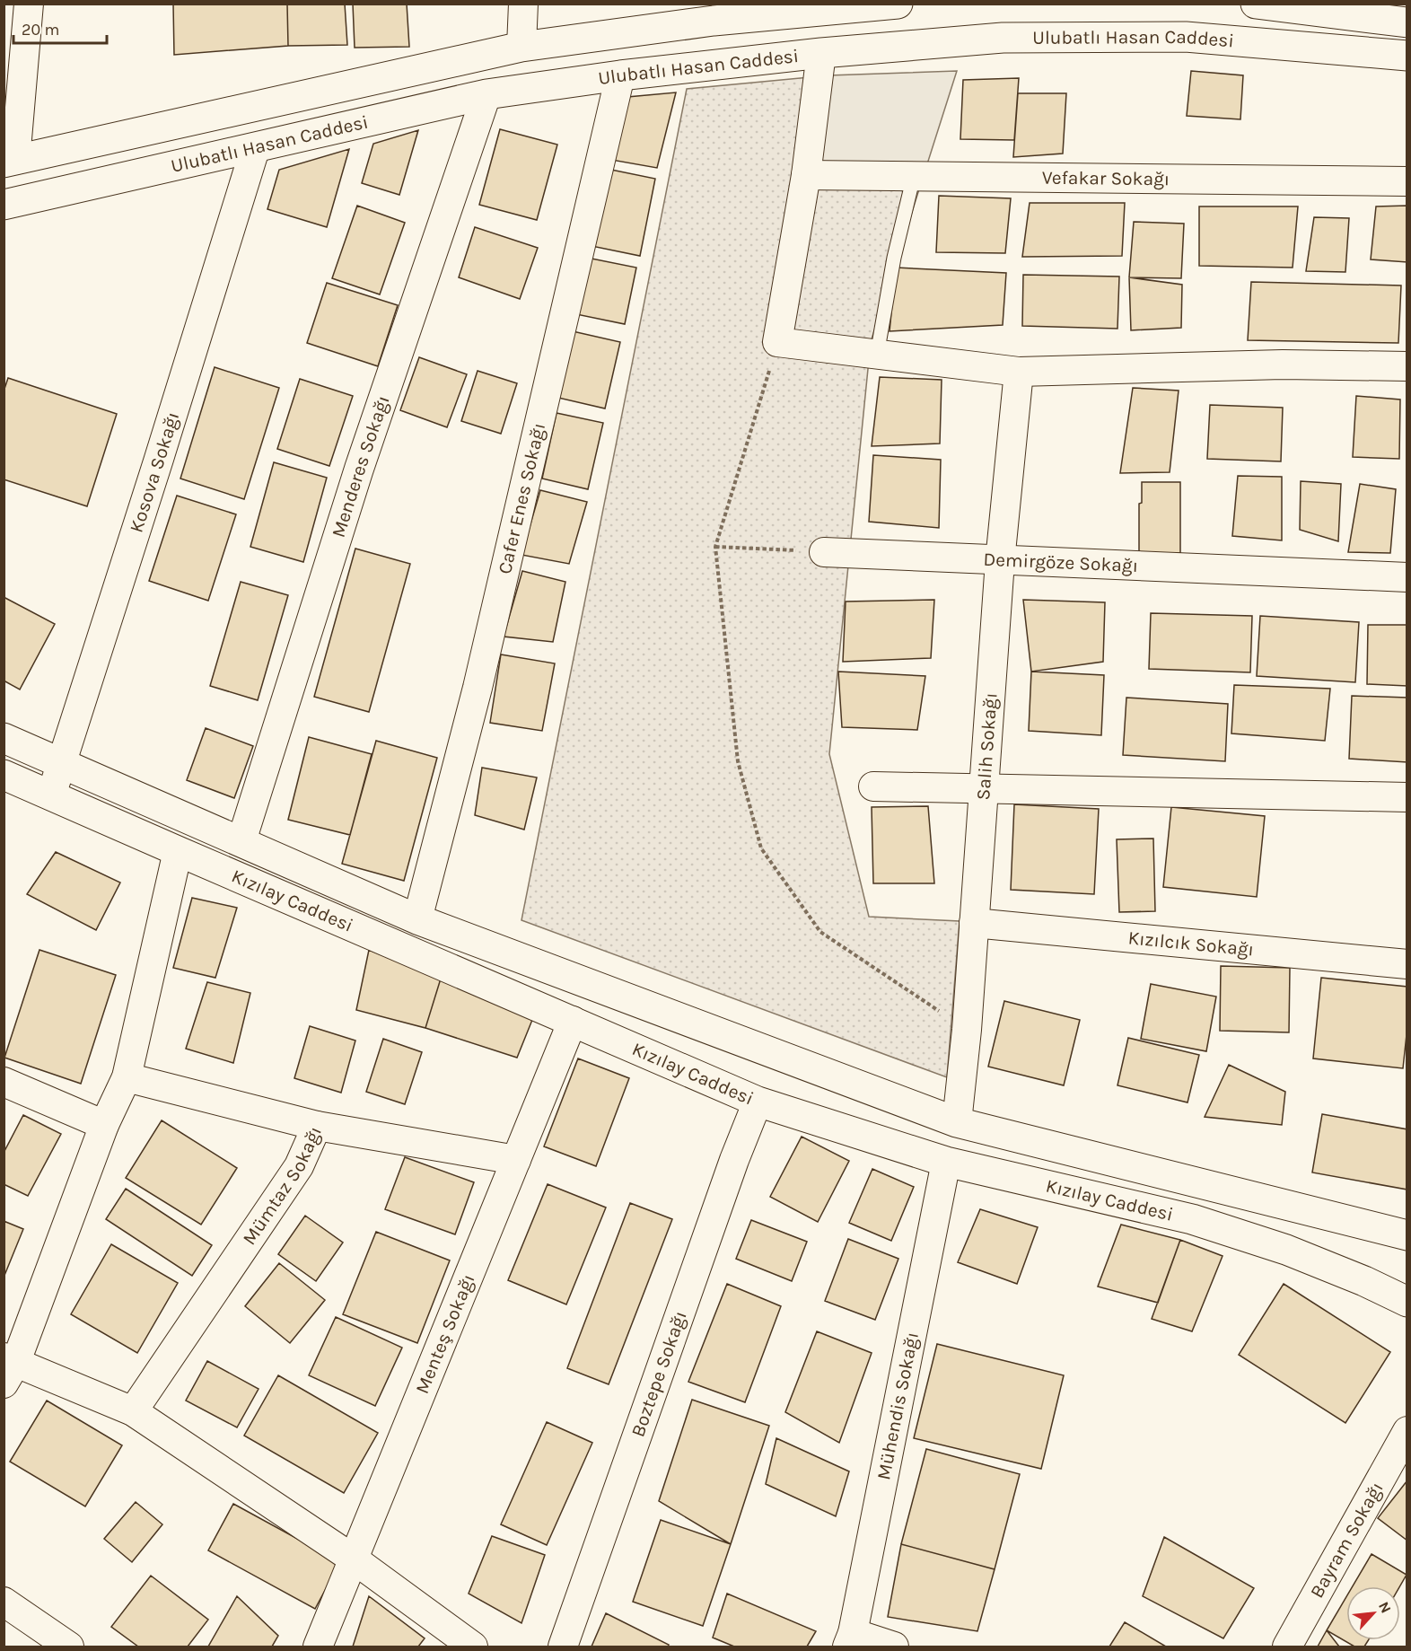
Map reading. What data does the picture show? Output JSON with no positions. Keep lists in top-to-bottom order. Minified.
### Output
{"streets":{"main road":["Ulubatlı Hasan Caddesi","Kızılay Caddesi"],"street":["Vefakar Sokağı","Menderes Sokağı","Kosova Sokağı","Cafer Enes Sokağı","Demirgöze Sokağı","Salih Sokağı","Kızılcık Sokağı","Mümtaz Sokağı","Menteş Sokağı","Boztepe Sokağı","Mühendis Sokağı","Bayram Sokağı"]},"crossings":[["Ulubatlı Hasan Caddesi","Menderes Sokağı"],["Ulubatlı Hasan Caddesi","Kosova Sokağı"],["Ulubatlı Hasan Caddesi","Cafer Enes Sokağı"],["Menderes Sokağı","Kızılay Caddesi"],["Kosova Sokağı","Kızılay Caddesi"],["Cafer Enes Sokağı","Kızılay Caddesi"],["Demirgöze Sokağı","Salih Sokağı"],["Salih Sokağı","Kızılay Caddesi"],["Salih Sokağı","Kızılcık Sokağı"],["Kızılay Caddesi","Menteş Sokağı"],["Kızılay Caddesi","Boztepe Sokağı"],["Kızılay Caddesi","Mühendis Sokağı"],["Mümtaz Sokağı","Menteş Sokağı"]],"scale_bar":"20 m","north":"top right"}
